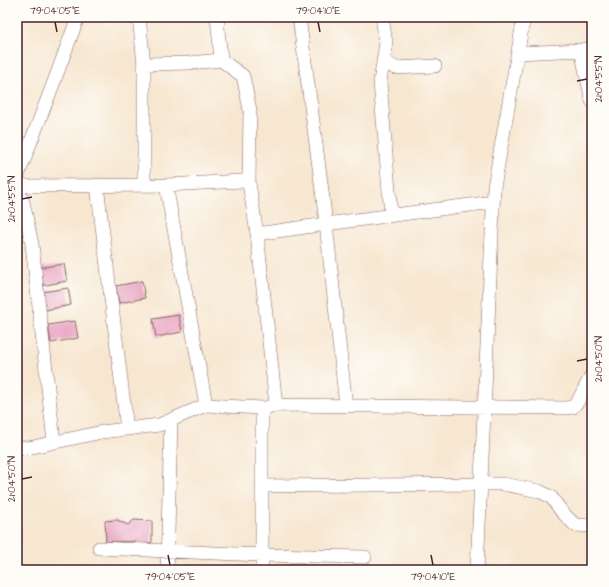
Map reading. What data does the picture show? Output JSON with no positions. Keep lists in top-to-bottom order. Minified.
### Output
{"coordinates":["79°04'05\"E","79°04'10\"E","21°04'55\"N","21°04'50\"N"]}
